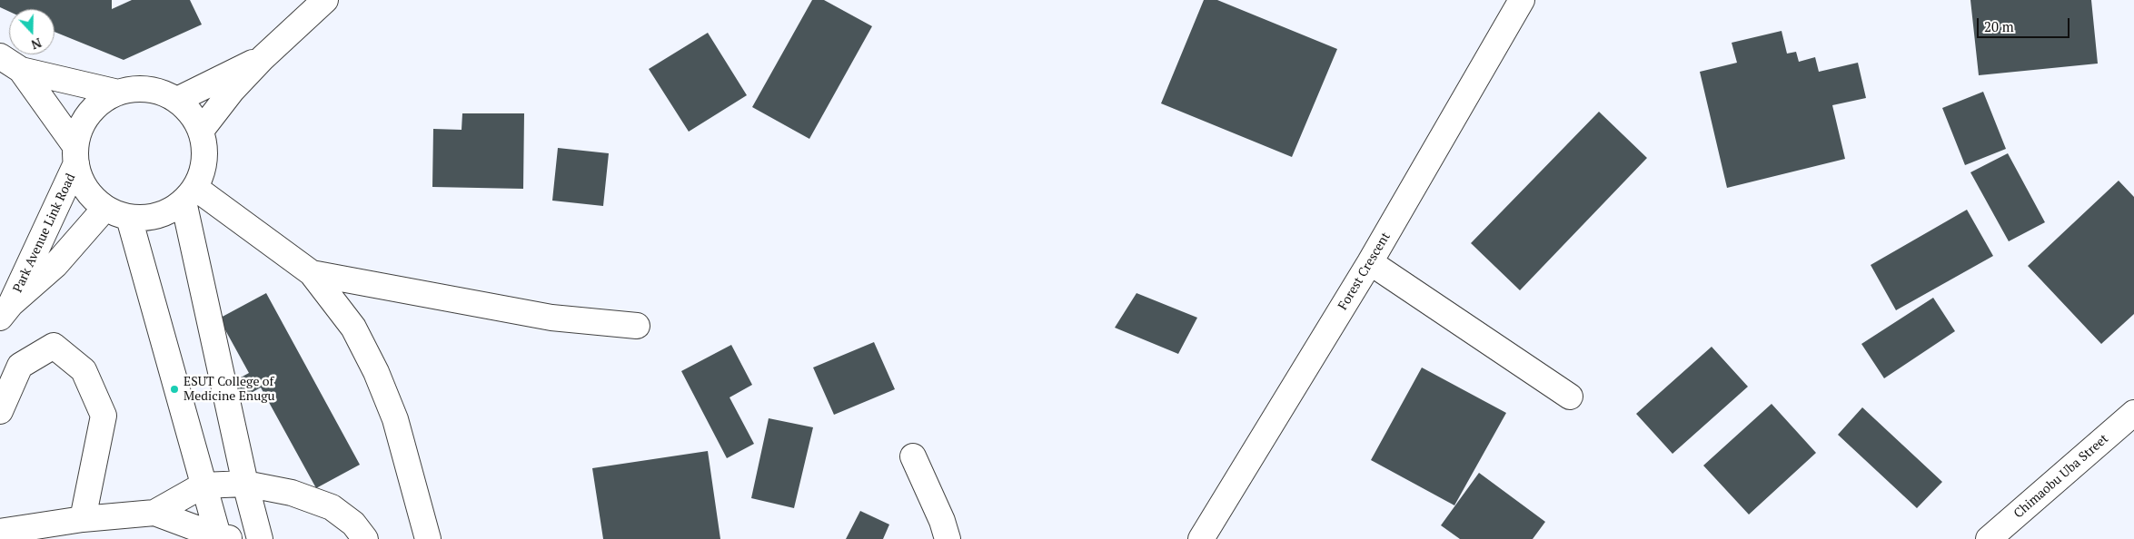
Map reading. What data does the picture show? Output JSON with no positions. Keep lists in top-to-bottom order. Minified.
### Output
{"streets":{"street":["Park Avenue Link Road","Forest Crescent","Chimaobu Uba Street"]},"places":["ESUT College of Medicine Enugu"],"scale_bar":"20 m","north":"bottom"}
